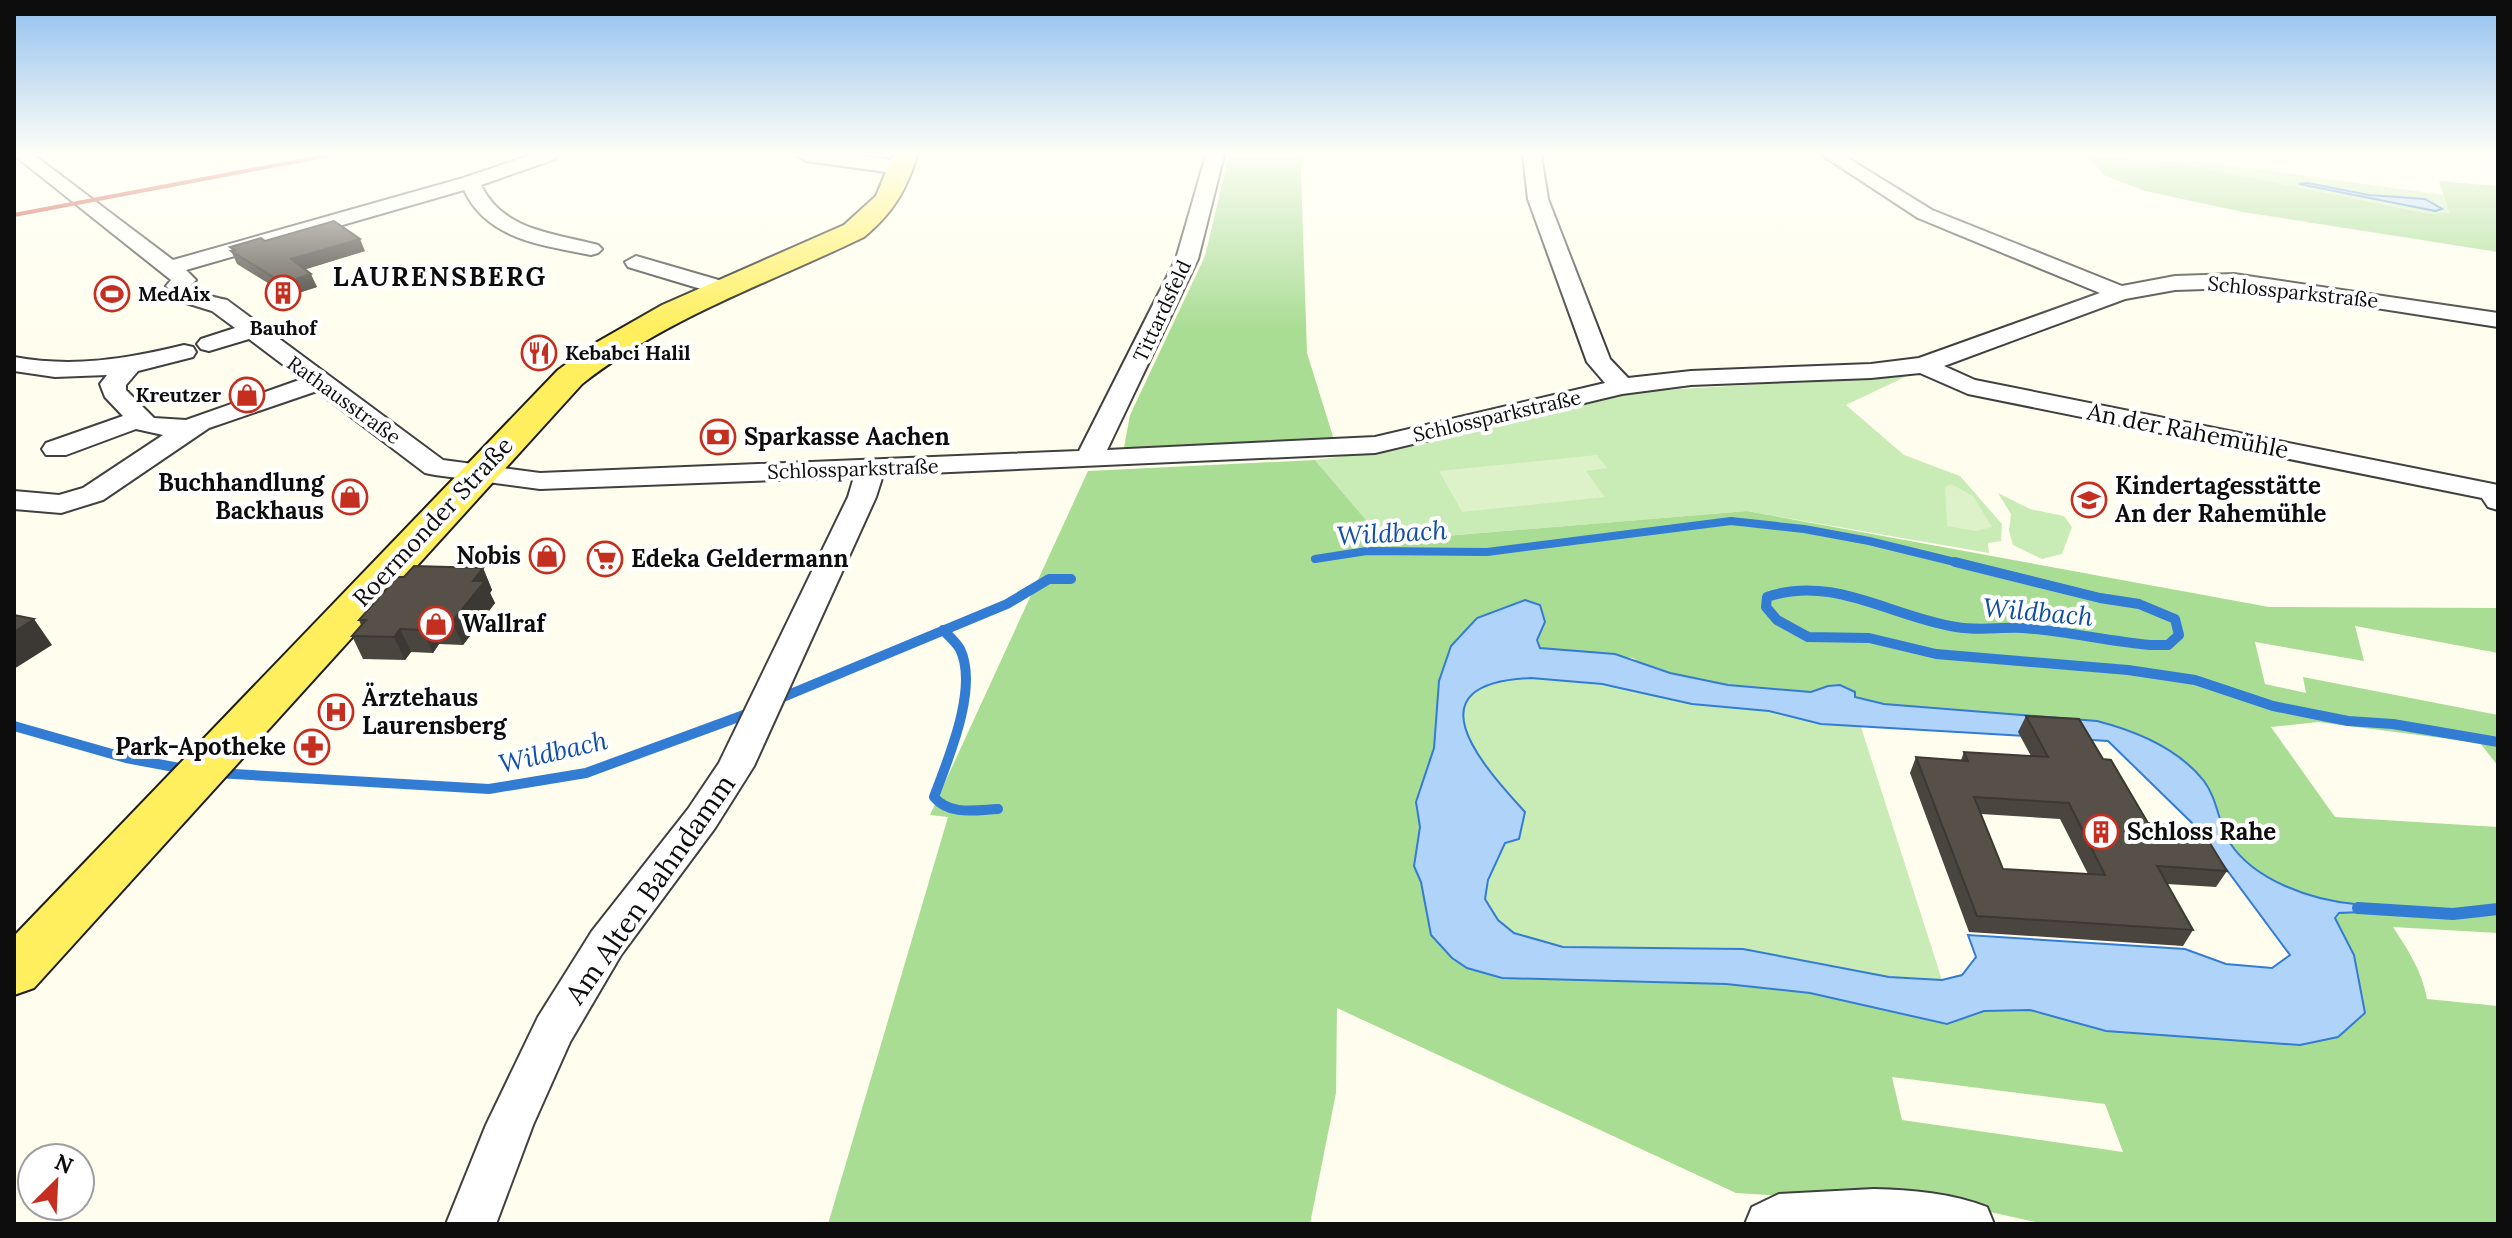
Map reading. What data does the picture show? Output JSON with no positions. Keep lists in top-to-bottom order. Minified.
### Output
{"streets":{"main road":["Roermonder Straße"],"street":["Schlossparkstraße","Tittardsfeld","Rathausstraße","An der Rahemühle","Am Alten Bahndamm"]},"crossings":[["Schlossparkstraße","Tittardsfeld"],["Schlossparkstraße","Rathausstraße"],["Schlossparkstraße","An der Rahemühle"],["Schlossparkstraße","Roermonder Straße"],["Schlossparkstraße","Am Alten Bahndamm"],["Rathausstraße","Roermonder Straße"]],"districts":["LAURENSBERG"],"water":["Wildbach"],"places":{"building":["Bauhof","Schloss Rahe"],"sports":["MedAix"],"restaurant":["Kebabci Halil"],"shop":["Kreutzer","Buchhandlung Backhaus","Nobis","Wallraf"],"bank":["Sparkasse Aachen"],"school or university":["Kindertagesstätte An der Rahemühle"],"supermarket":["Edeka Geldermann"],"hospital":["Ärztehaus Laurensberg"],"pharmacy":["Park-Apotheke"]},"north":"top right"}
